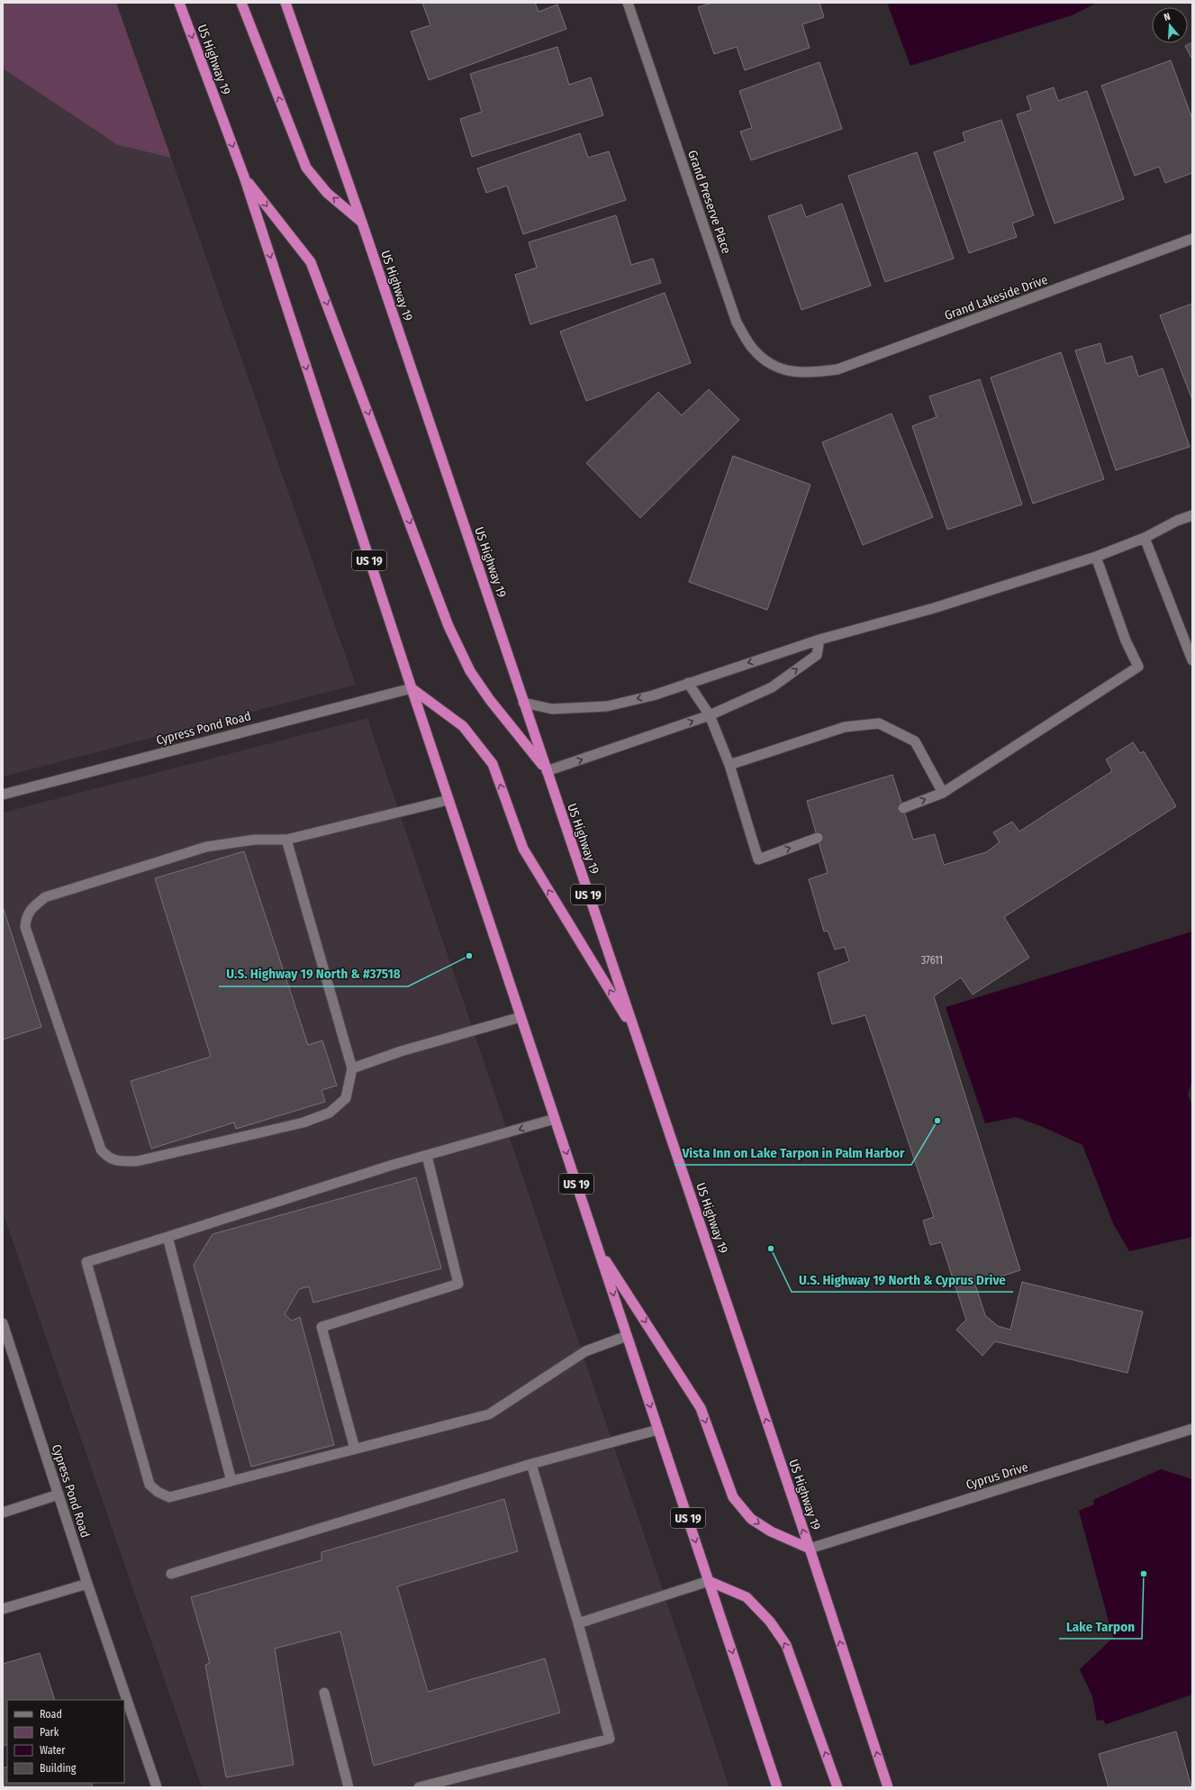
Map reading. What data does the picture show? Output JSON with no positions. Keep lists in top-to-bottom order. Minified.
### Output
{"streets":{"highway":["US Highway 19","US 19"],"street":["Grand Preserve Place","Grand Lakeside Drive","Cypress Pond Road","Cyprus Drive"]},"crossings":[["US Highway 19","Cypress Pond Road"],["US Highway 19","Cyprus Drive"],["Grand Preserve Place","Grand Lakeside Drive"]],"places":["U.S. Highway 19 North & #37518","Vista Inn on Lake Tarpon in Palm Harbor","U.S. Highway 19 North & Cyprus Drive","Lake Tarpon"],"house_numbers":["37611"],"legend":["Road","Park","Water","Building"],"north":"top"}
